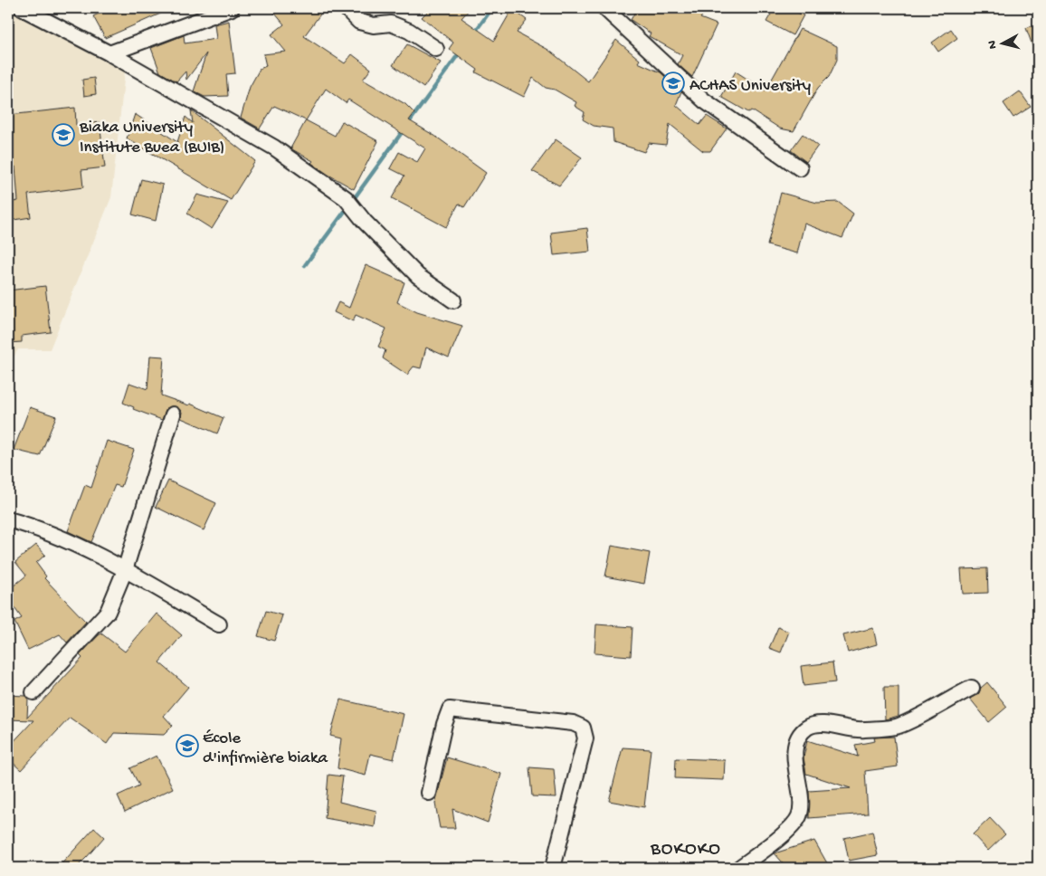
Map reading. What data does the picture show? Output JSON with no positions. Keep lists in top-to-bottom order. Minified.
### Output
{"districts":["BOKOKO"],"places":{"school or university":["ACHAS University","Biaka University Institute Buea (BUIB)","École d'infirmière biaka"]},"north":"left"}
